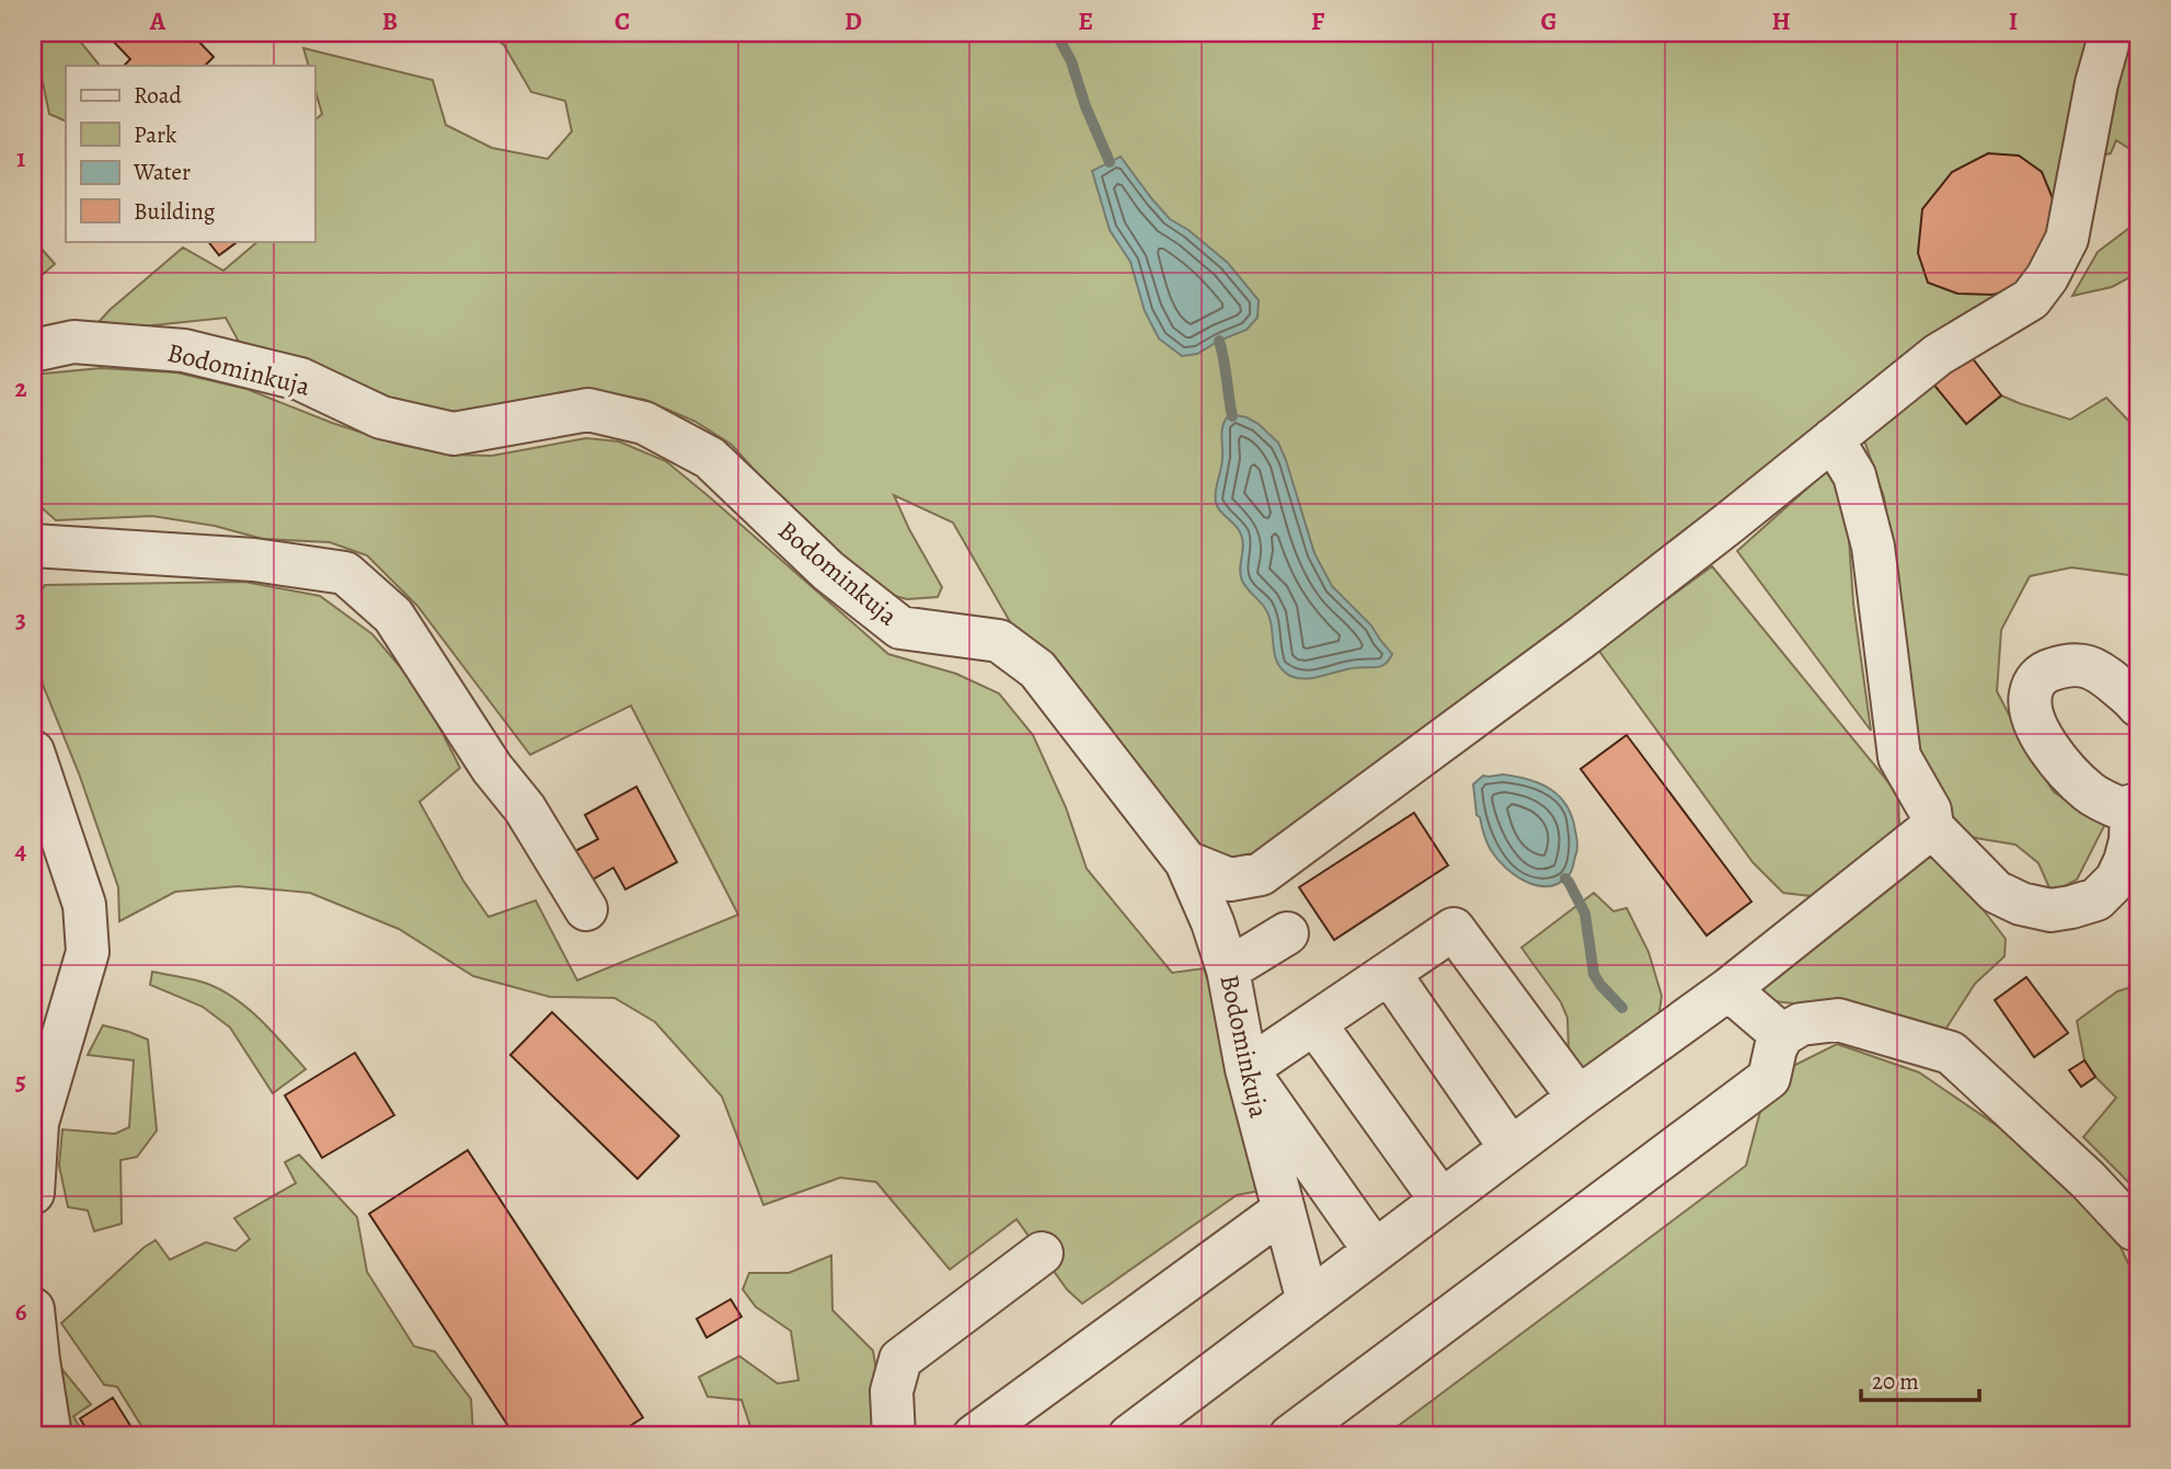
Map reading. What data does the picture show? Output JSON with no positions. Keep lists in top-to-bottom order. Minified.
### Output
{"streets":{"street":["Bodominkuja"]},"legend":["Road","Park","Water","Building"],"scale_bar":"20 m","grid":{"columns":["A","B","C","D","E","F","G","H","I"],"rows":["1","2","3","4","5","6"]}}
